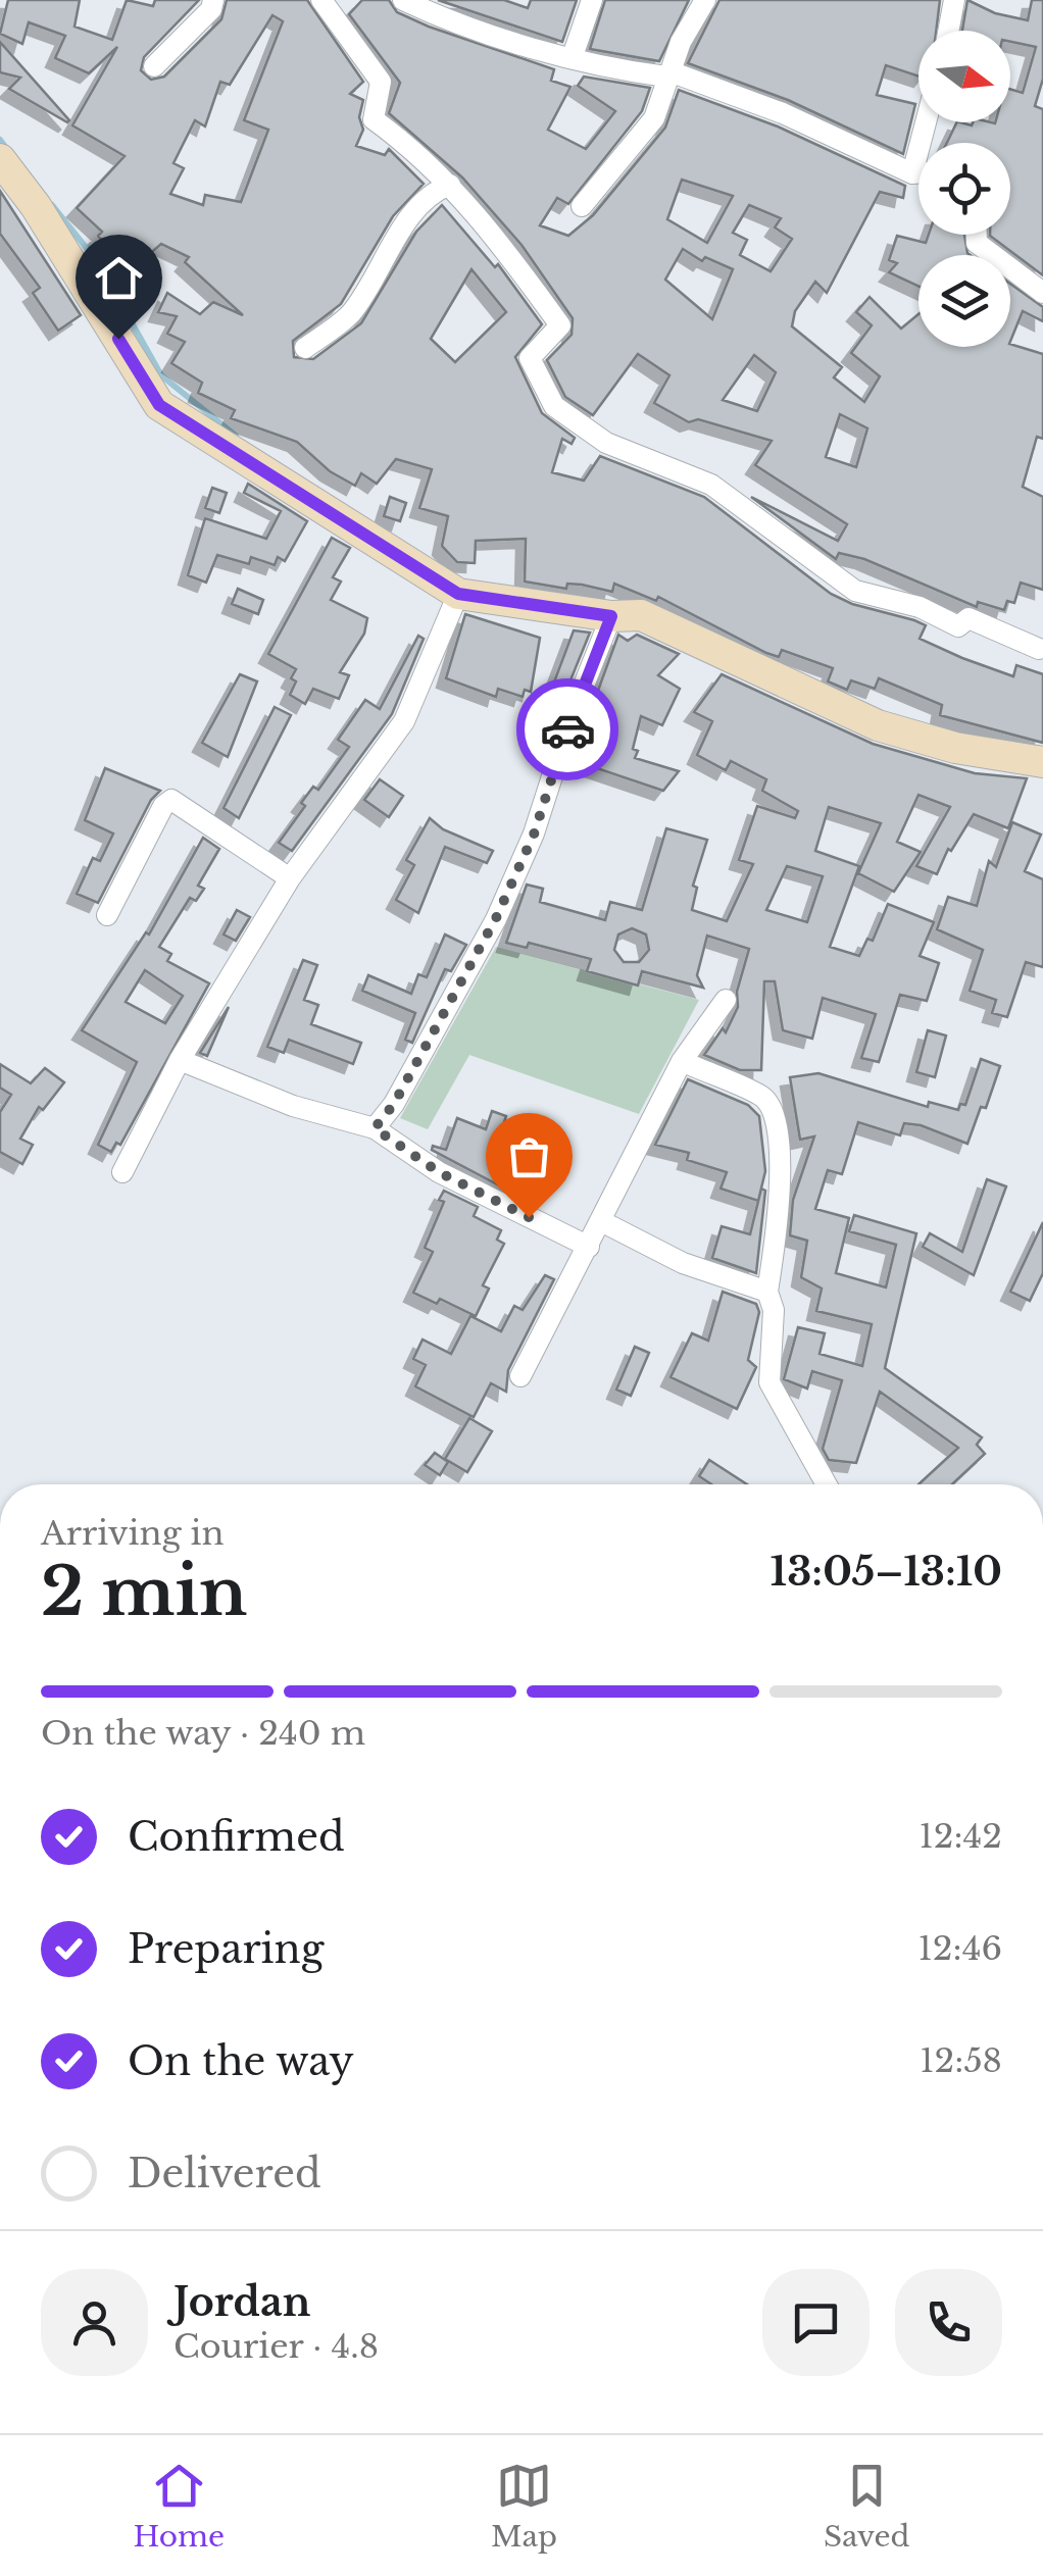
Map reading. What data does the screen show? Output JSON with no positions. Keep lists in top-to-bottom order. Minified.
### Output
{"north":"right","page":{"heading":["2 min","Arriving in","13:05–13:10"],"panel":["Jordan","Courier · 4.8"],"bar":"On the way · 240 m","list":[["Confirmed","12:42"],["Preparing","12:46"],["On the way","12:58"],"Delivered"],"tabs":["Home","Map","Saved"]}}
